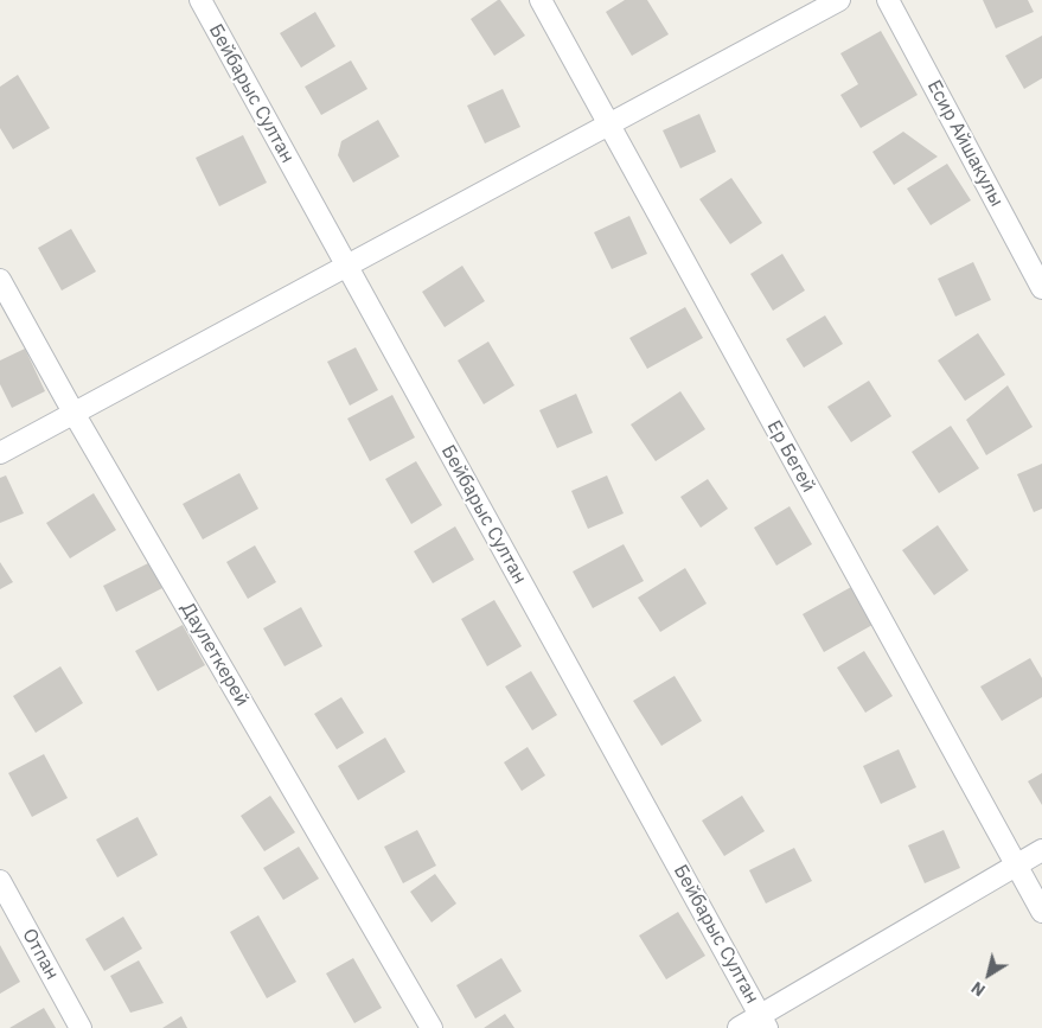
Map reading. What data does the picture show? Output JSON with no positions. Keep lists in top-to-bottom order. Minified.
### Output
{"streets":{"street":["Бейбарыс Султан","Есир Айшакулы","Ер Бегей","Даулеткерей","Отпан"]},"north":"bottom left"}
